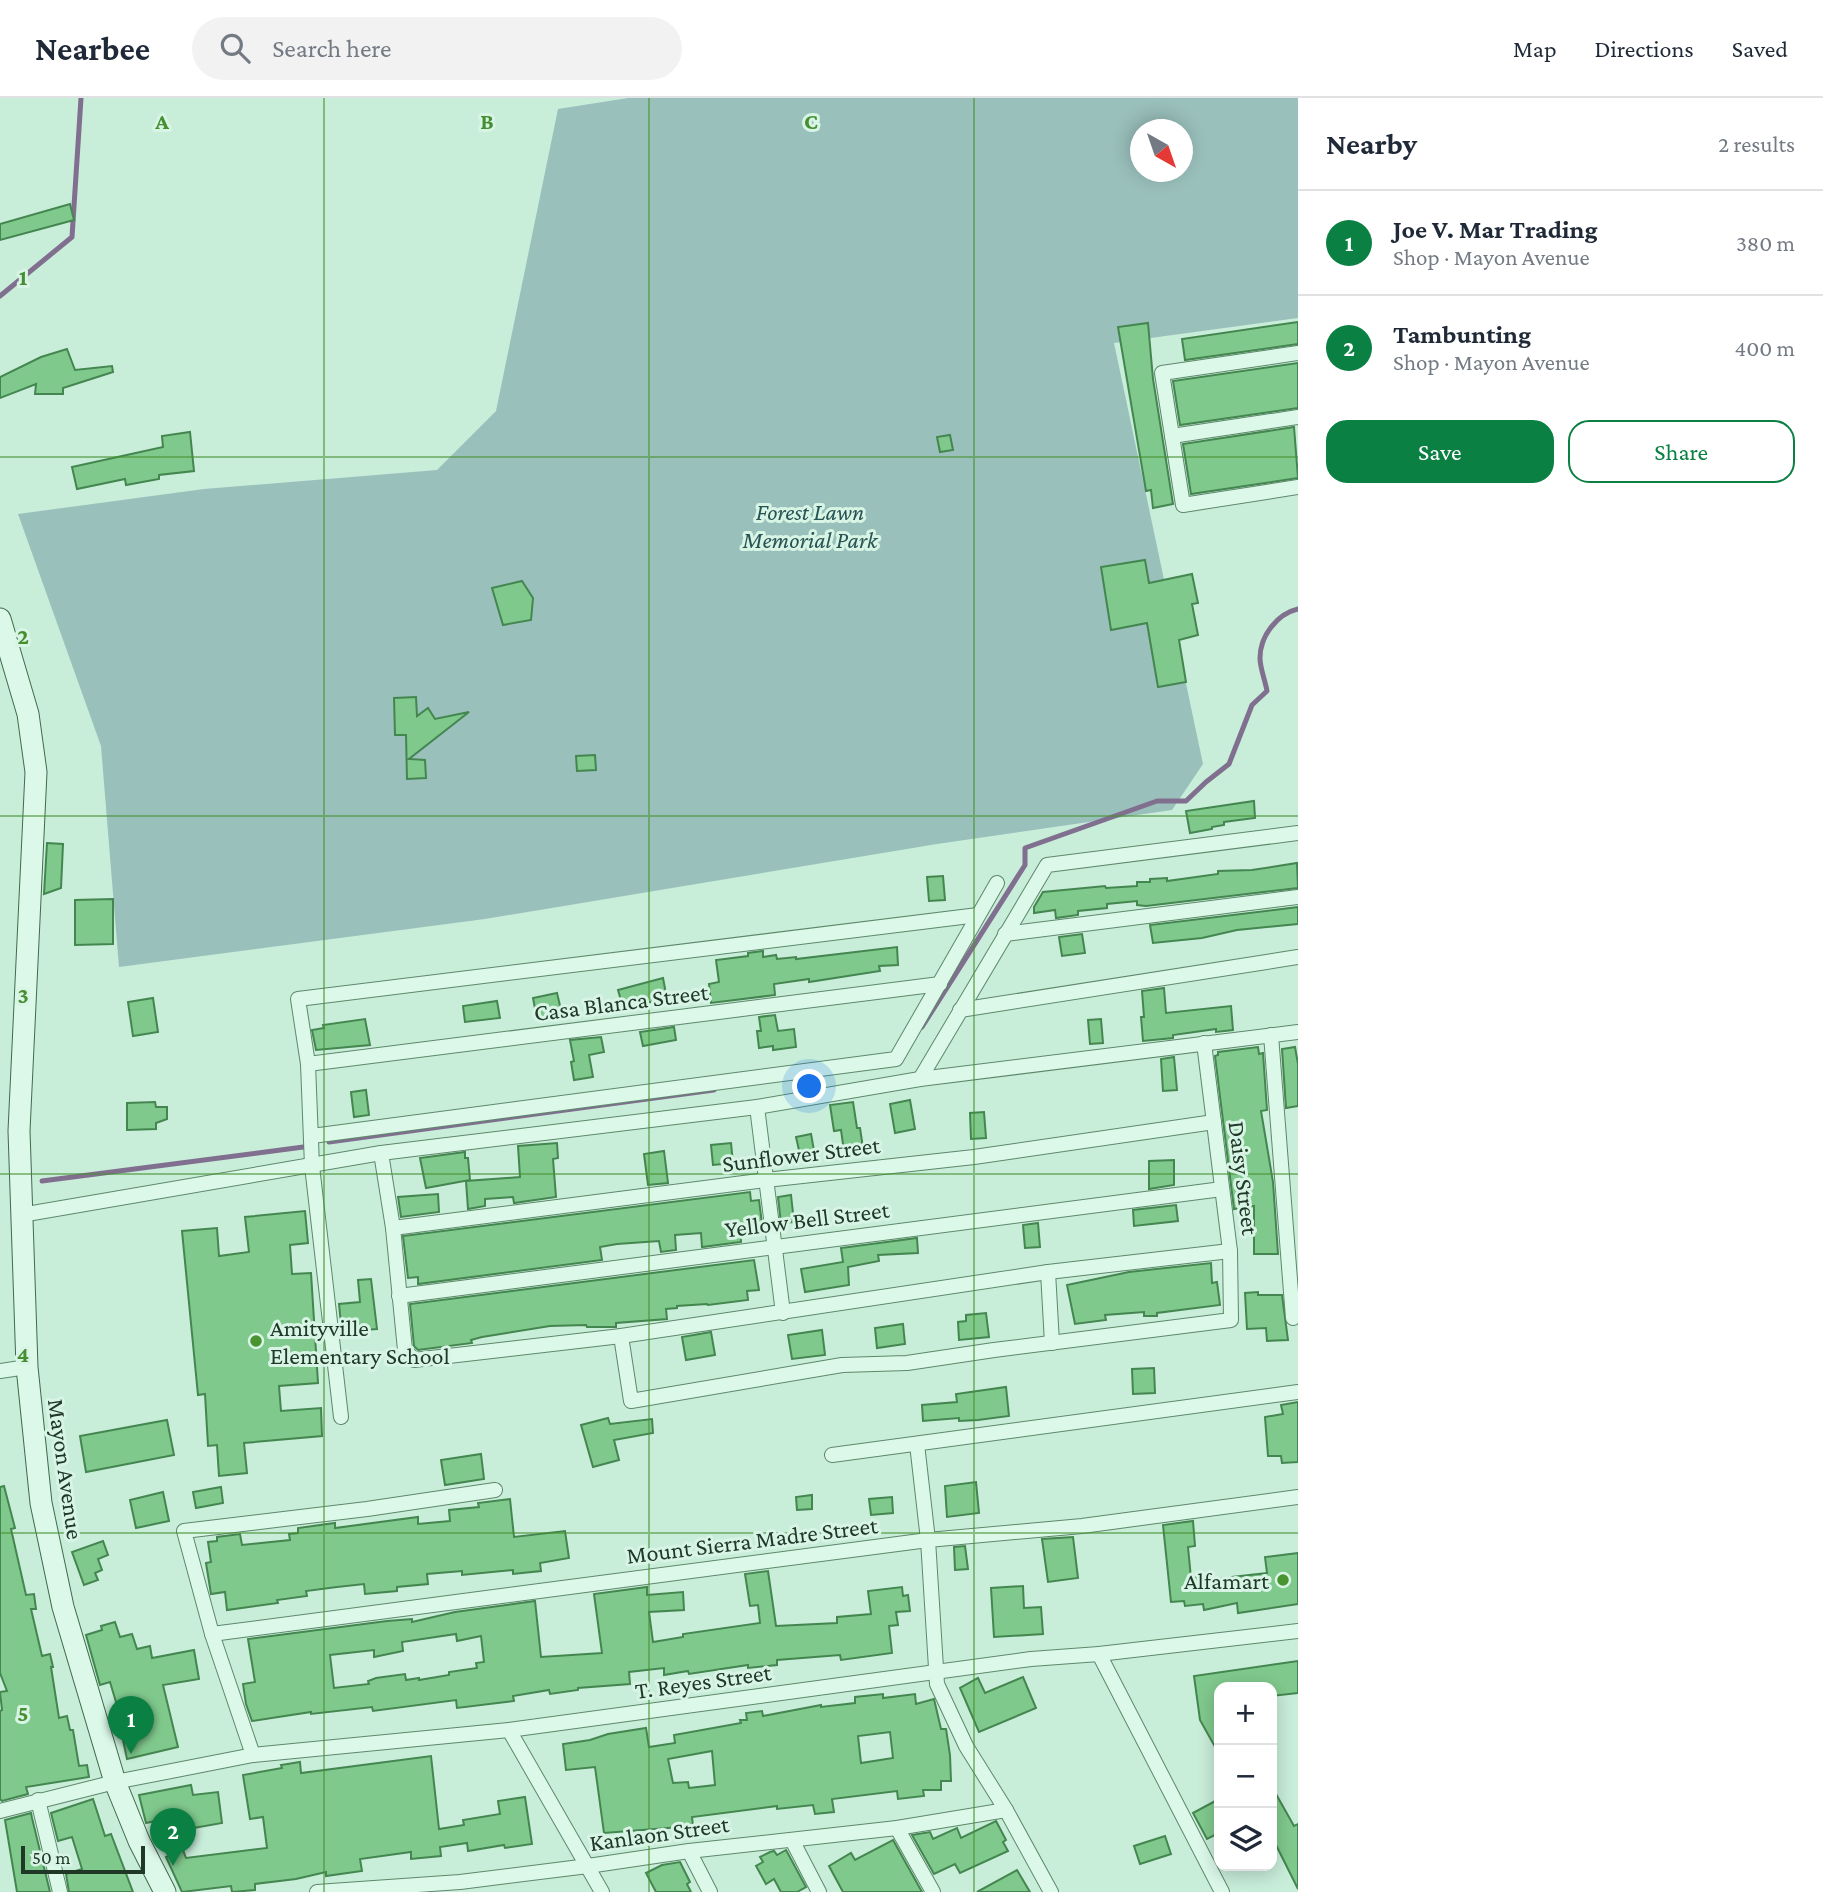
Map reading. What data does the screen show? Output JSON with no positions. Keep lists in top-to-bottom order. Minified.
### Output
{"streets":{"main road":["Mayon Avenue"],"street":["Casa Blanca Street","Sunflower Street","Daisy Street","Yellow Bell Street","Mount Sierra Madre Street","T. Reyes Street","Kanlaon Street"]},"crossings":[["Sunflower Street","Daisy Street"],["Daisy Street","Yellow Bell Street"],["Mayon Avenue","T. Reyes Street"]],"parks":["Forest Lawn Memorial Park"],"places":["Amityville Elementary School","Alfamart"],"scale_bar":"50 m","north":"bottom right","page":{"header":"Nearbee","search":"Search here","nav":["Map","Directions","Saved"],"heading":["Nearby","2 results"],"list":[{"mark":"1","name":"Joe V. Mar Trading","note":"Shop · Mayon Avenue","value":"380 m"},{"mark":"2","name":"Tambunting","note":"Shop · Mayon Avenue","value":"400 m"}],"buttons":["Save","Share"],"map_buttons":["+","−"],"pins":["1","2"],"scale":"50 m"},"grid":{"columns":["A","B","C"],"rows":["1","2","3","4","5"]}}
